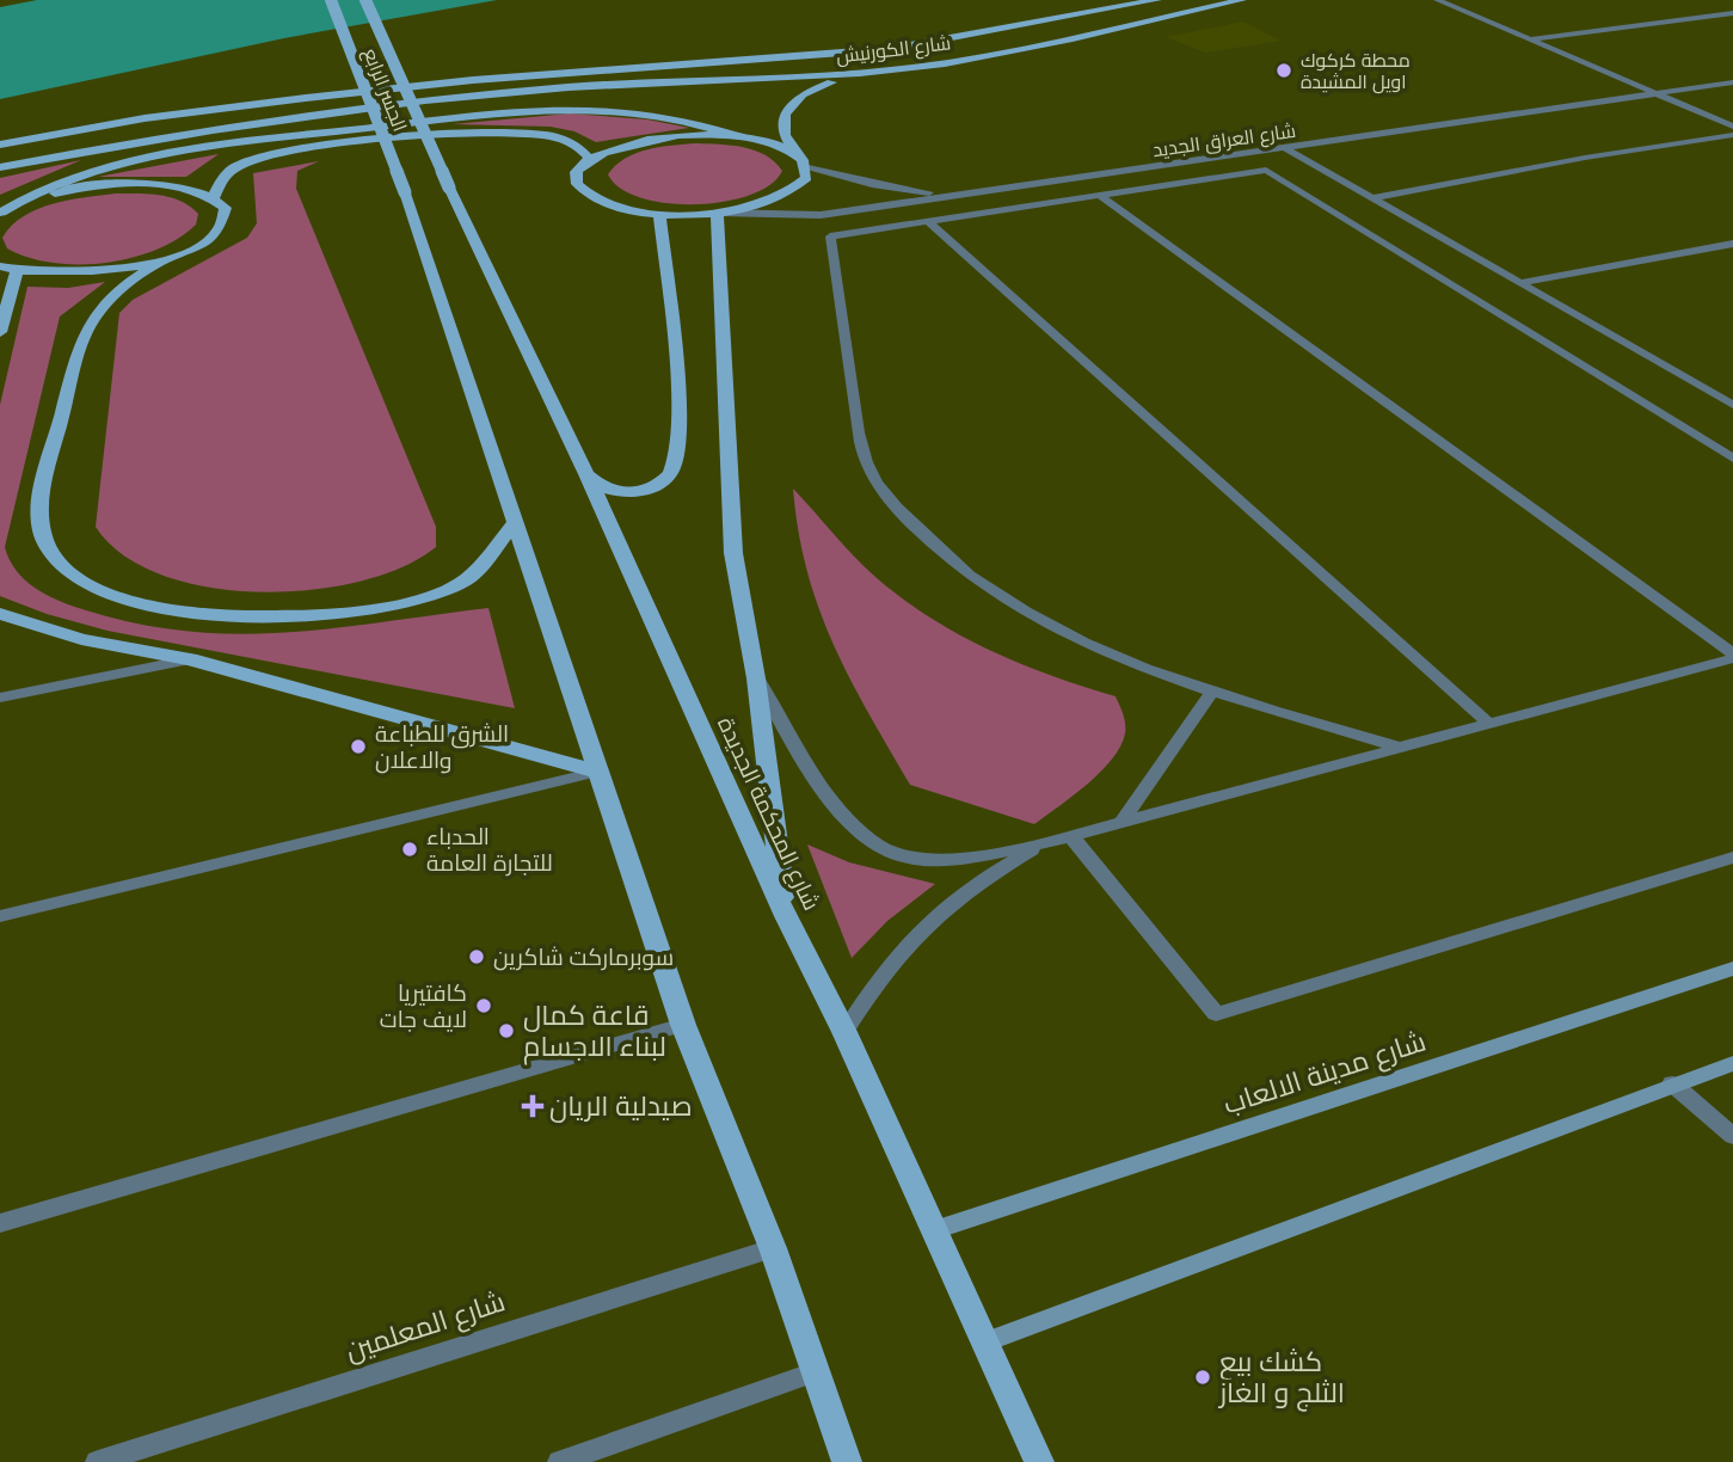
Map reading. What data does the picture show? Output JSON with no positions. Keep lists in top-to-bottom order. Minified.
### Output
{"streets":{"main road":["شارع الكورنيش","الجسر الرابع","شارع المحكمة الجديدة","شارع مدينة الالعاب"],"street":["شارع العراق الجديد","شارع المعلمين"]},"crossings":[["الجسر الرابع","شارع المحكمة الجديدة"],["شارع المحكمة الجديدة","شارع مدينة الالعاب"]],"places":{"other":["محطة كركوك اويل المشيدة","الشرق للطباعة والاعلان","الحدباء للتجارة العامة","سوبرماركت شاكرين","كافتيريا لايف جات","قاعة كمال لبناء الاجسام","كشك بيع الثلج و الغاز"],"health":["صيدلية الريان"]}}
